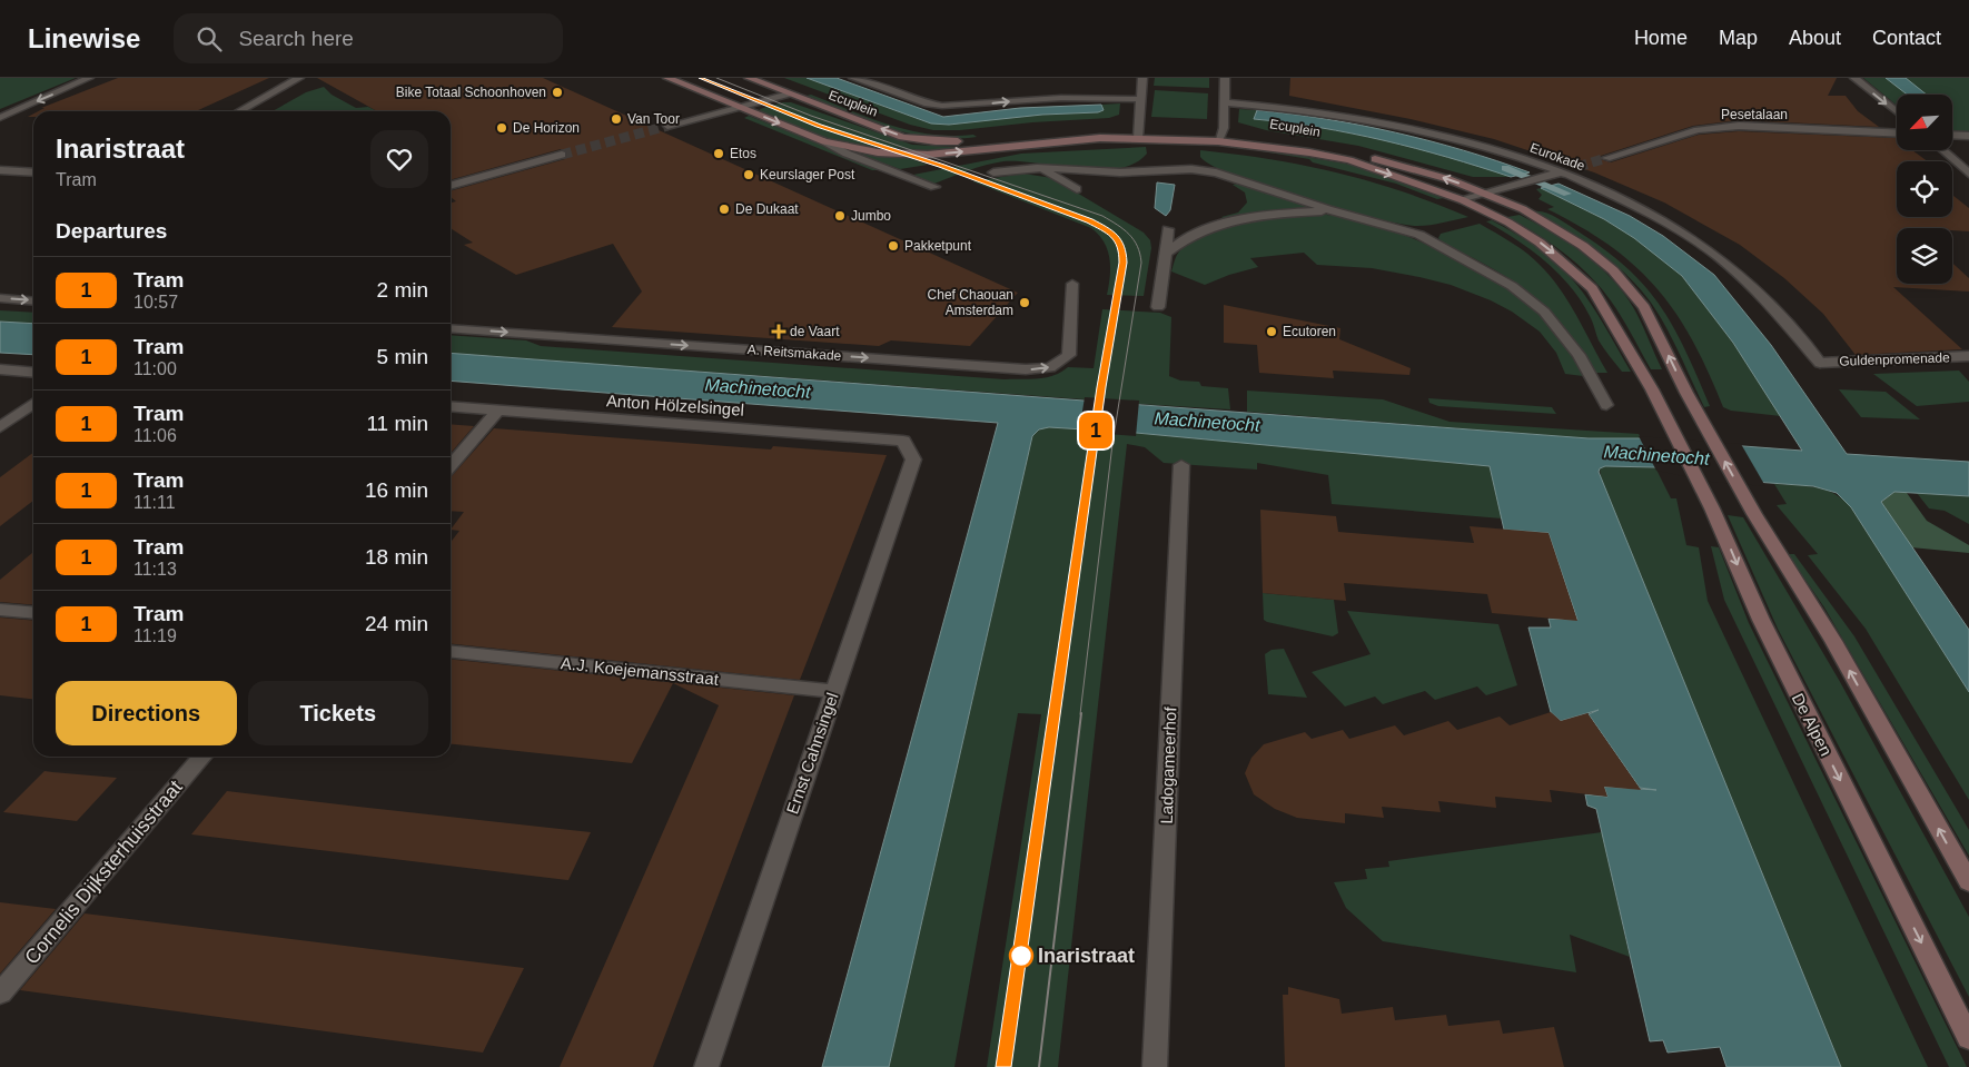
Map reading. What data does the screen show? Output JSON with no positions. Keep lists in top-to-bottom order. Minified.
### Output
{"streets":{"main road":["Ecuplein","De Alpen"],"street":["Pesetalaan","Eurokade","A. Reitsmakade","Guldenpromenade","Anton Hölzelsingel","A.J. Koejemansstraat","Ernst Cahnsingel","Ladogameerhof","Cornelis Dijksterhuisstraat"]},"crossings":[["Ecuplein","De Alpen"],["Eurokade","Guldenpromenade"],["Anton Hölzelsingel","Ernst Cahnsingel"],["A.J. Koejemansstraat","Ernst Cahnsingel"]],"one_way":["A. Reitsmakade","De Alpen"],"water":["Machinetocht"],"places":{"other":["Bike Totaal Schoonhoven","Van Toor","De Horizon","Etos","Keurslager Post","De Dukaat","Jumbo","Pakketpunt","Chef Chaouan Amsterdam","Ecutoren","Inaristraat"],"health":["de Vaart"]},"lines":["tram line 1"],"north":"bottom left","page":{"header":"Linewise","search":"Search here","nav":["Home","Map","About","Contact"],"on_map":"1","heading":[["Inaristraat","Tram"],"Departures"],"list":[{"mark":"1","name":"Tram","note":"10:57","value":"2 min"},{"mark":"1","name":"Tram","note":"11:00","value":"5 min"},{"mark":"1","name":"Tram","note":"11:06","value":"11 min"},{"mark":"1","name":"Tram","note":"11:11","value":"16 min"},{"mark":"1","name":"Tram","note":"11:13","value":"18 min"},{"mark":"1","name":"Tram","note":"11:19","value":"24 min"}],"buttons":["Directions","Tickets"]}}
